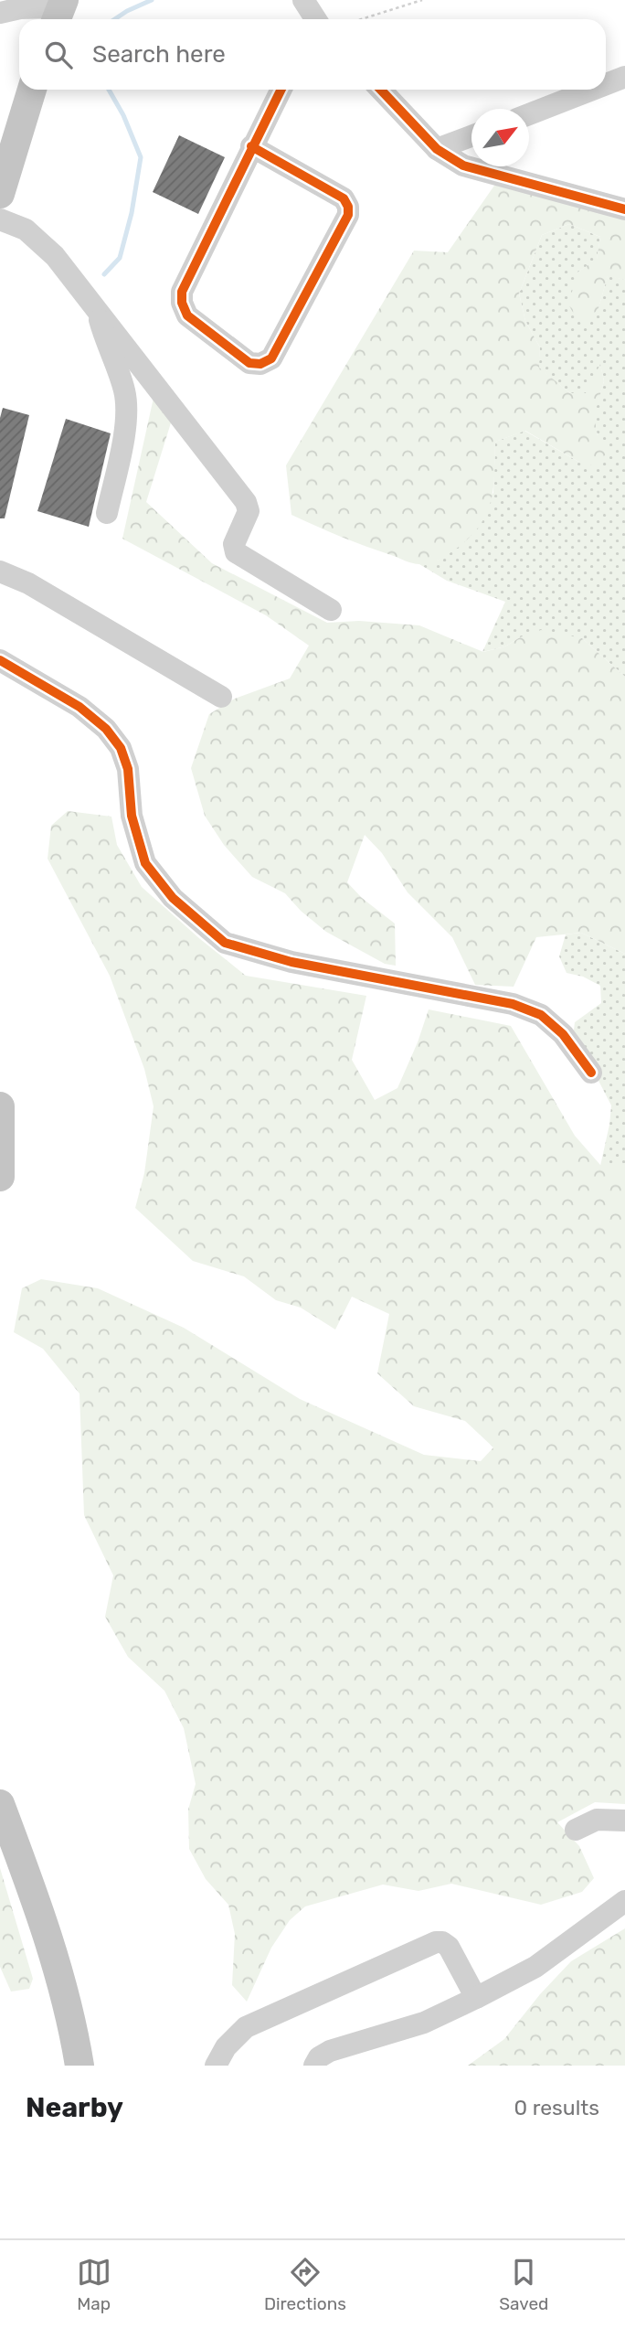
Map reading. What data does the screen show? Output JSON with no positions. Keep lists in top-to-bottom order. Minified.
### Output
{"north":"top right","page":{"search":"Search here","heading":["Nearby","0 results"],"nav":["Map","Directions","Saved"]}}
